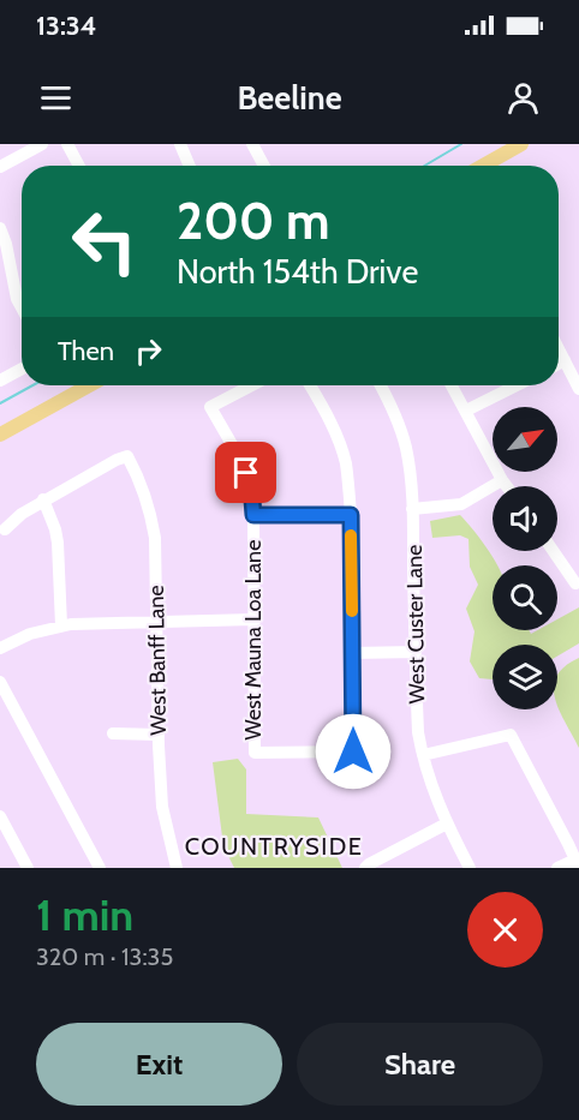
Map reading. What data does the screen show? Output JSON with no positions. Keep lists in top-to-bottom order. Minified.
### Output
{"streets":{"street":["West Custer Lane","West Mauna Loa Lane","West Banff Lane"]},"districts":["COUNTRYSIDE"],"north":"top right","page":{"status":"13:34","header":"Beeline","turn":["200 m","North 154th Drive"],"then":"Then","heading":["1 min","320 m · 13:35"],"buttons":["Exit","Share"]}}
